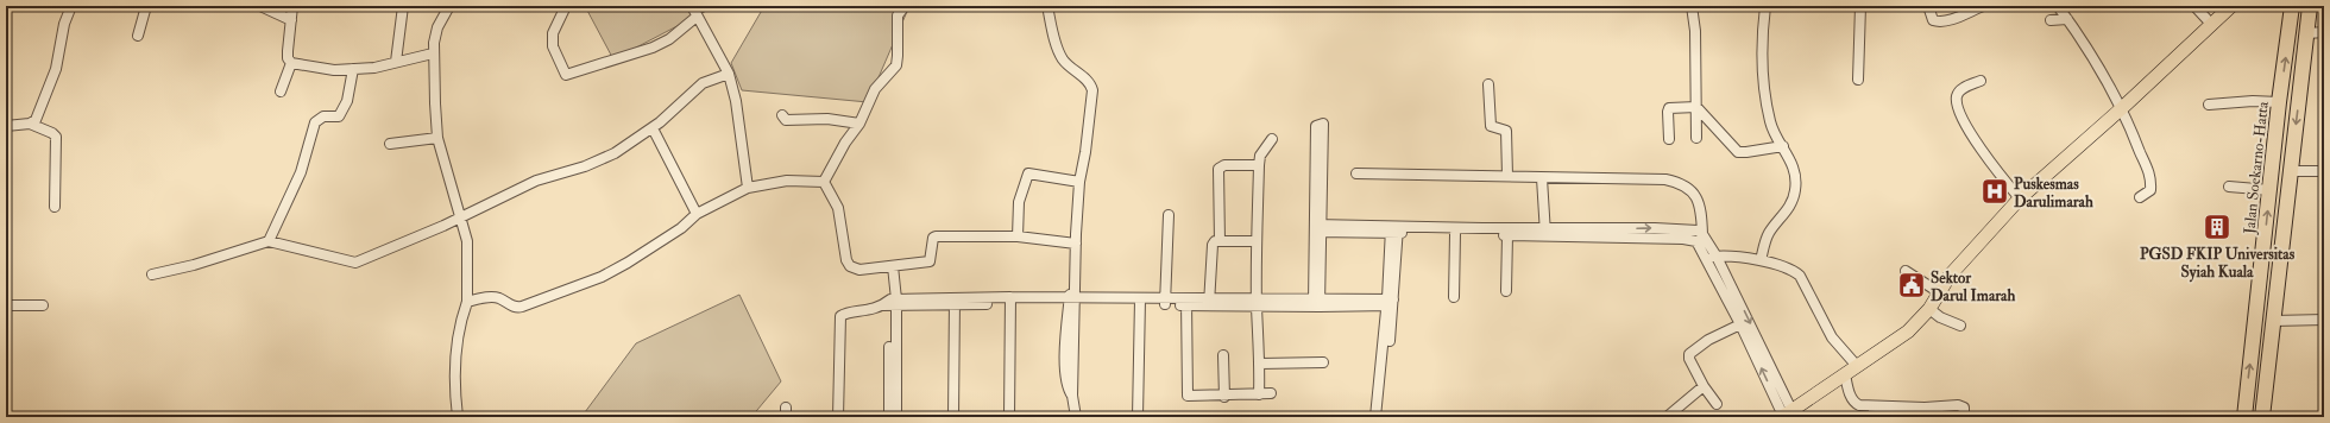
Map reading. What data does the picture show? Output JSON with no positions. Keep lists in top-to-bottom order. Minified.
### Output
{"streets":{"highway":["Jalan Soekarno-Hatta"]},"places":{"hospital":["Puskesmas Darulimarah"],"building":["PGSD FKIP Universitas Syiah Kuala"],"public building":["Sektor Darul Imarah"]}}
